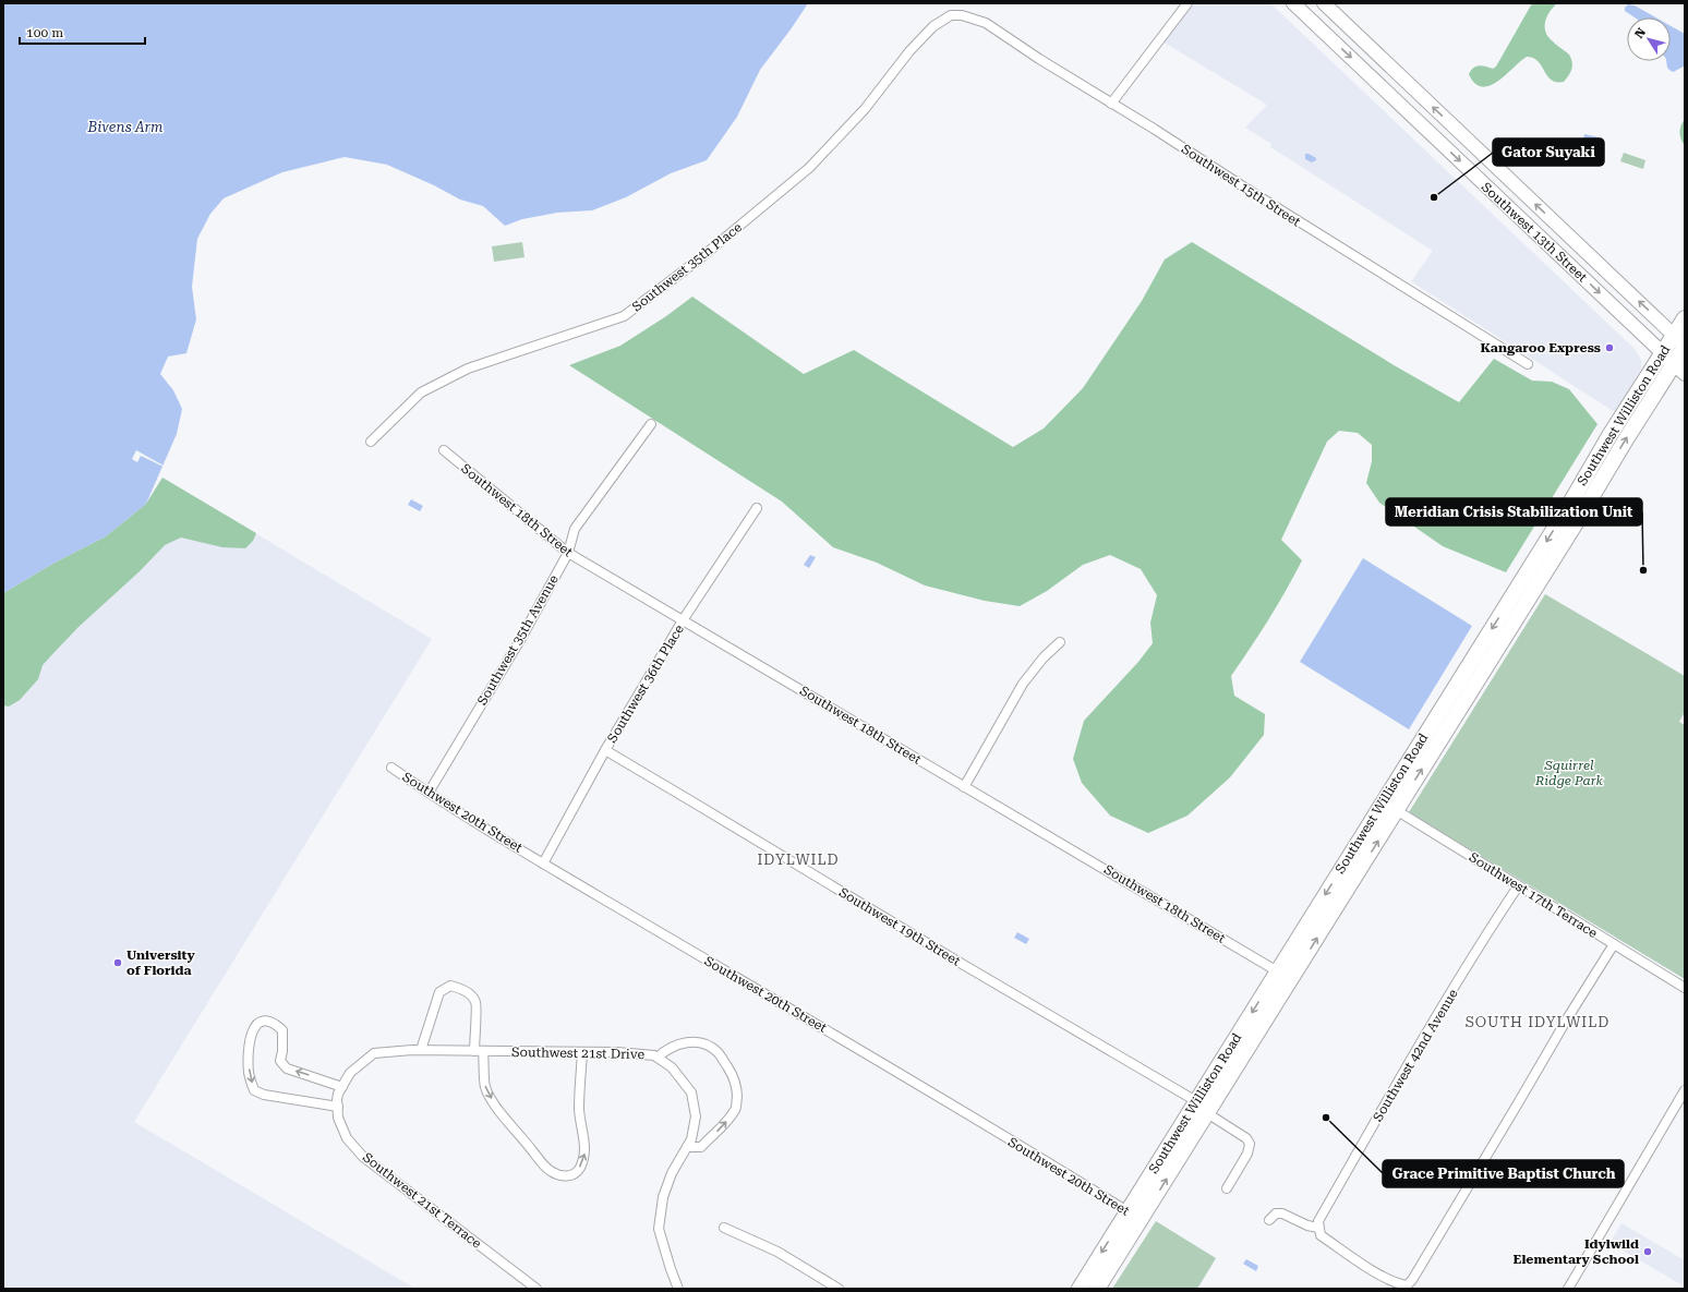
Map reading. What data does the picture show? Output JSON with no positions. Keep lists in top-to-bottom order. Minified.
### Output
{"streets":{"highway":["Southwest Williston Road"],"main road":["Southwest 13th Street"],"street":["Southwest 15th Street","Southwest 35th Place","Southwest 18th Street","Southwest 35th Avenue","Southwest 36th Place","Southwest 20th Street","Southwest 17th Terrace","Southwest 19th Street","Southwest 21st Drive","Southwest 42nd Avenue","Southwest 21st Terrace"]},"crossings":[["Southwest 15th Street","Southwest 35th Place"],["Southwest 13th Street","Southwest Williston Road"],["Southwest Williston Road","Southwest 18th Street"],["Southwest Williston Road","Southwest 20th Street"],["Southwest Williston Road","Southwest 17th Terrace"],["Southwest Williston Road","Southwest 19th Street"],["Southwest 18th Street","Southwest 35th Avenue"],["Southwest 18th Street","Southwest 36th Place"],["Southwest 35th Avenue","Southwest 20th Street"],["Southwest 36th Place","Southwest 20th Street"],["Southwest 36th Place","Southwest 19th Street"],["Southwest 17th Terrace","Southwest 42nd Avenue"],["Southwest 21st Drive","Southwest 21st Terrace"]],"districts":["IDYLWILD","SOUTH IDYLWILD"],"water":["Bivens Arm"],"parks":["Squirrel Ridge Park"],"places":["Gator Suyaki","Kangaroo Express","Meridian Crisis Stabilization Unit","University of Florida","Grace Primitive Baptist Church","Idylwild Elementary School"],"scale_bar":"100 m","north":"top left"}
